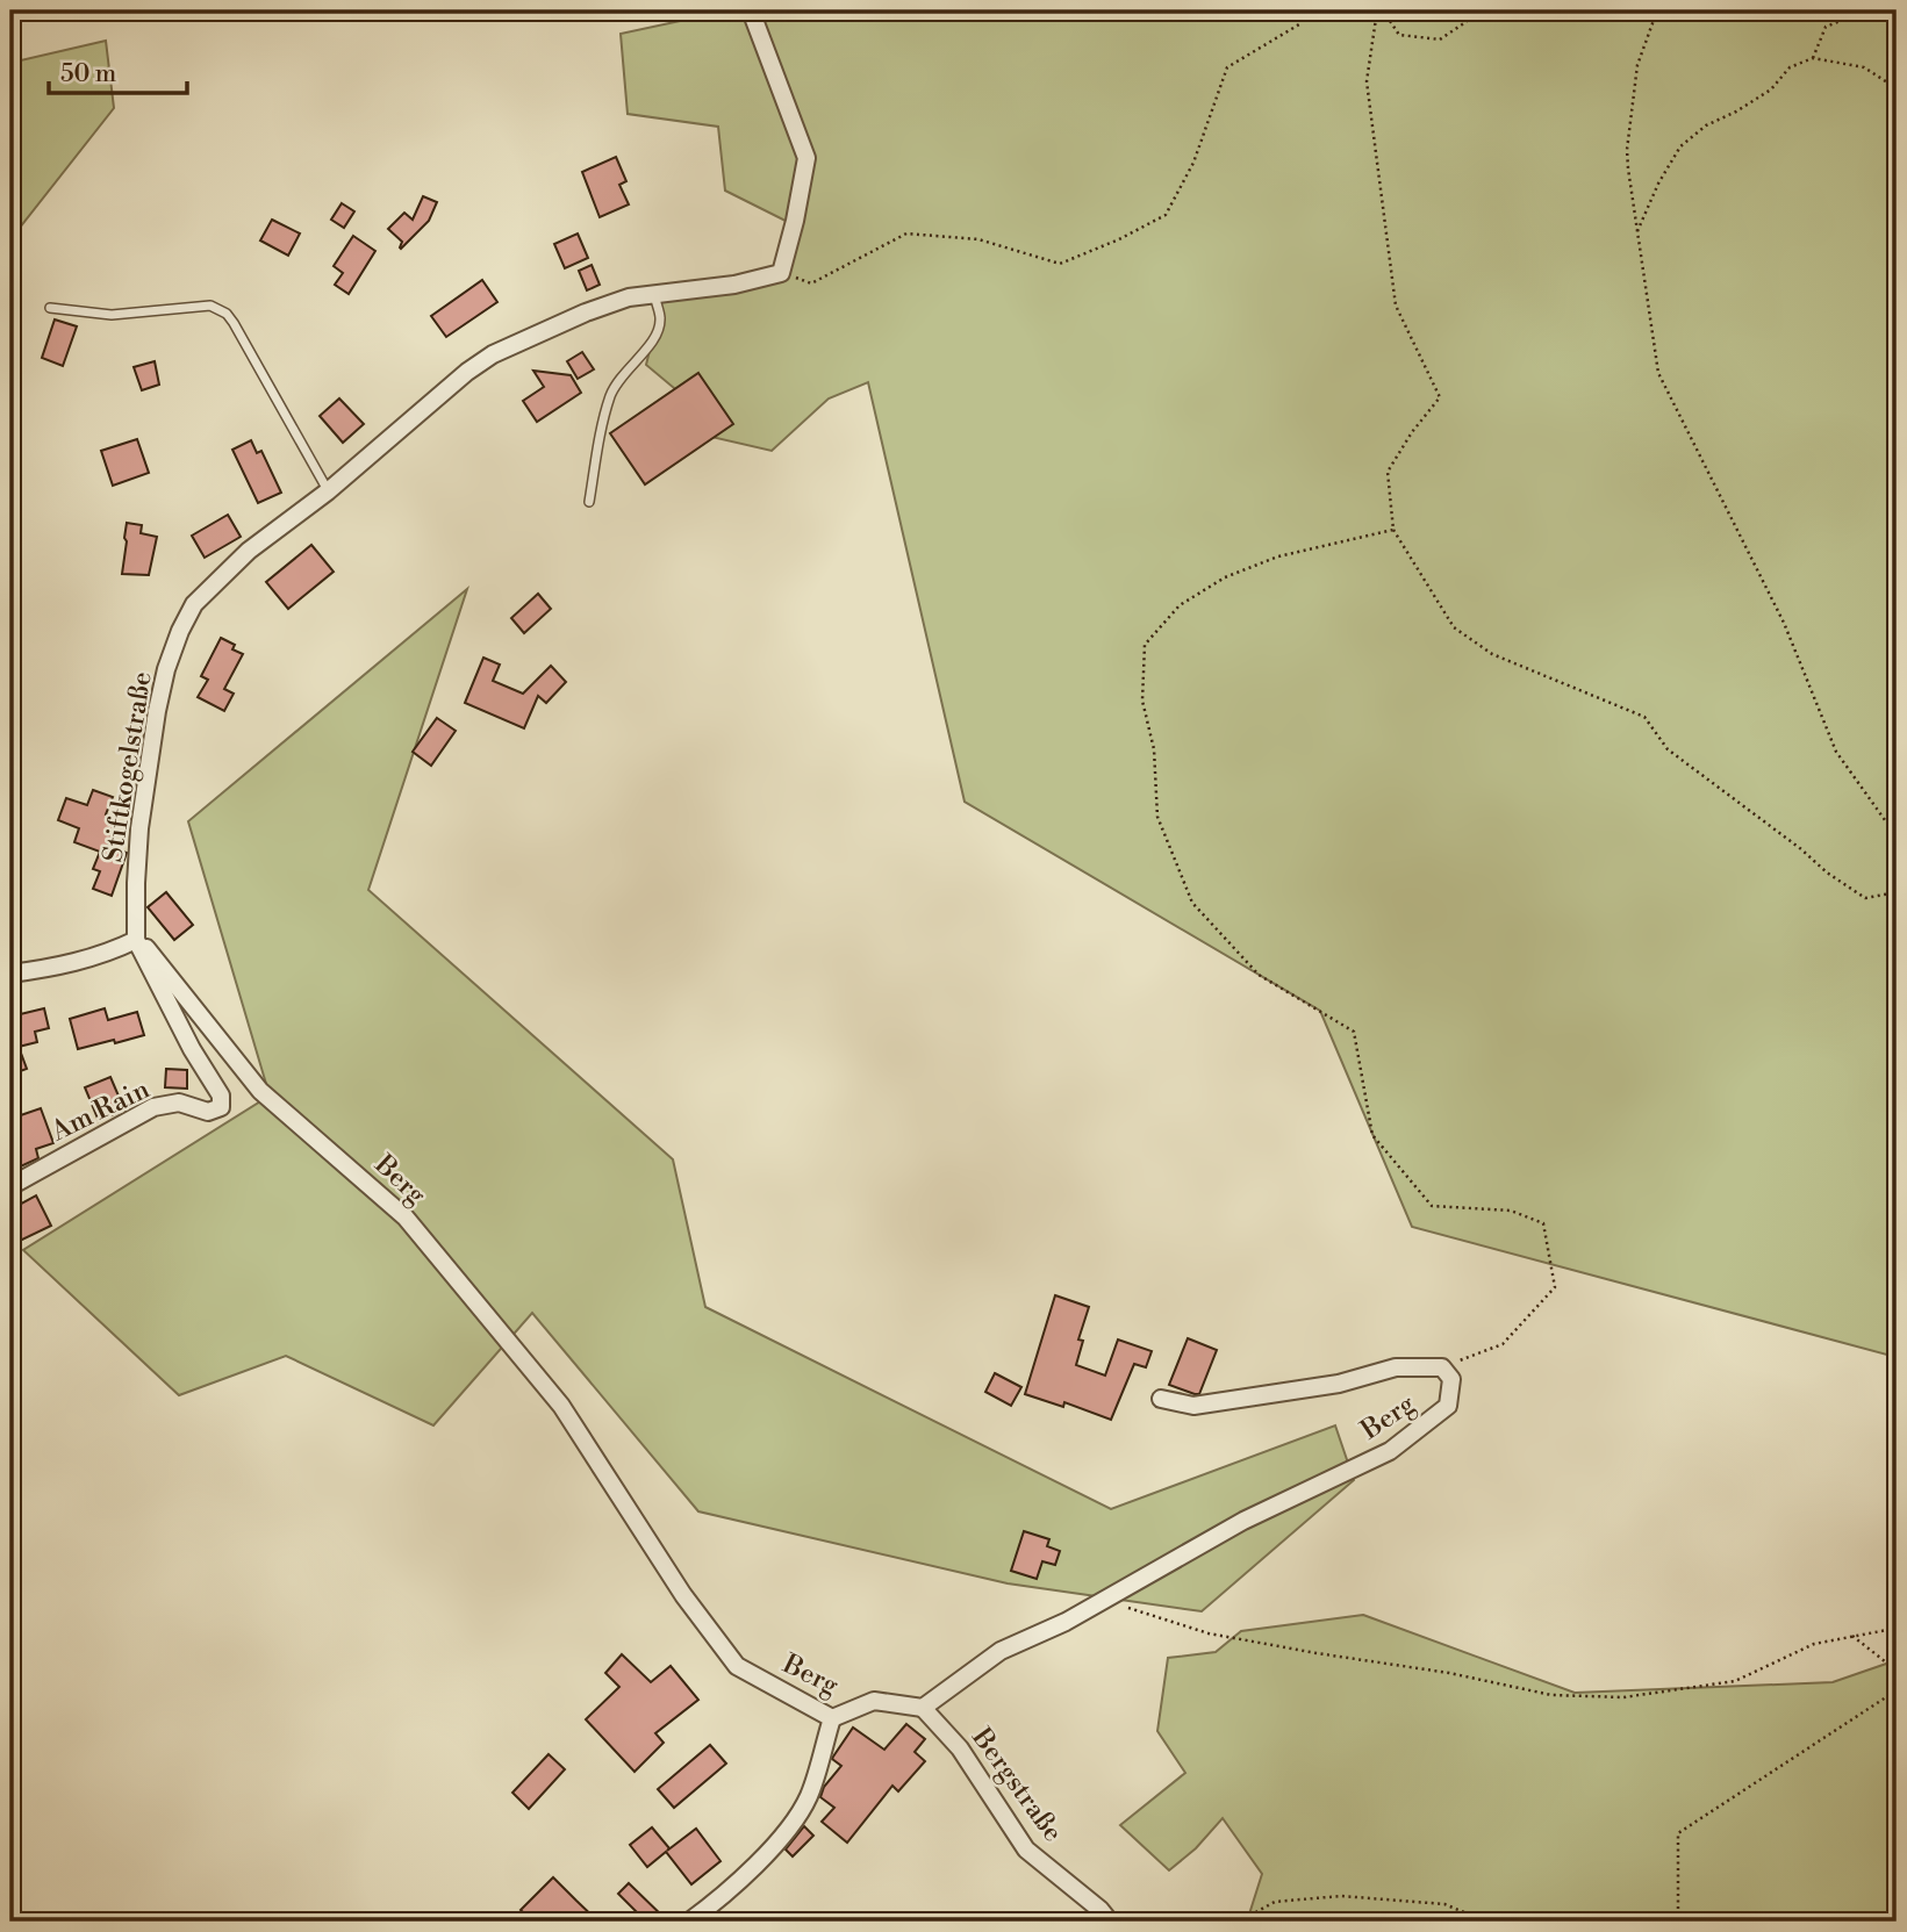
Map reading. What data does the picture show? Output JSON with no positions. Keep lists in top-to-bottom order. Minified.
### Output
{"streets":{"street":["Stiftkogelstraße","Am Rain","Berg","Bergstraße"]},"crossings":[["Stiftkogelstraße","Am Rain"],["Stiftkogelstraße","Berg"],["Am Rain","Berg"],["Berg","Bergstraße"]],"scale_bar":"50 m"}
